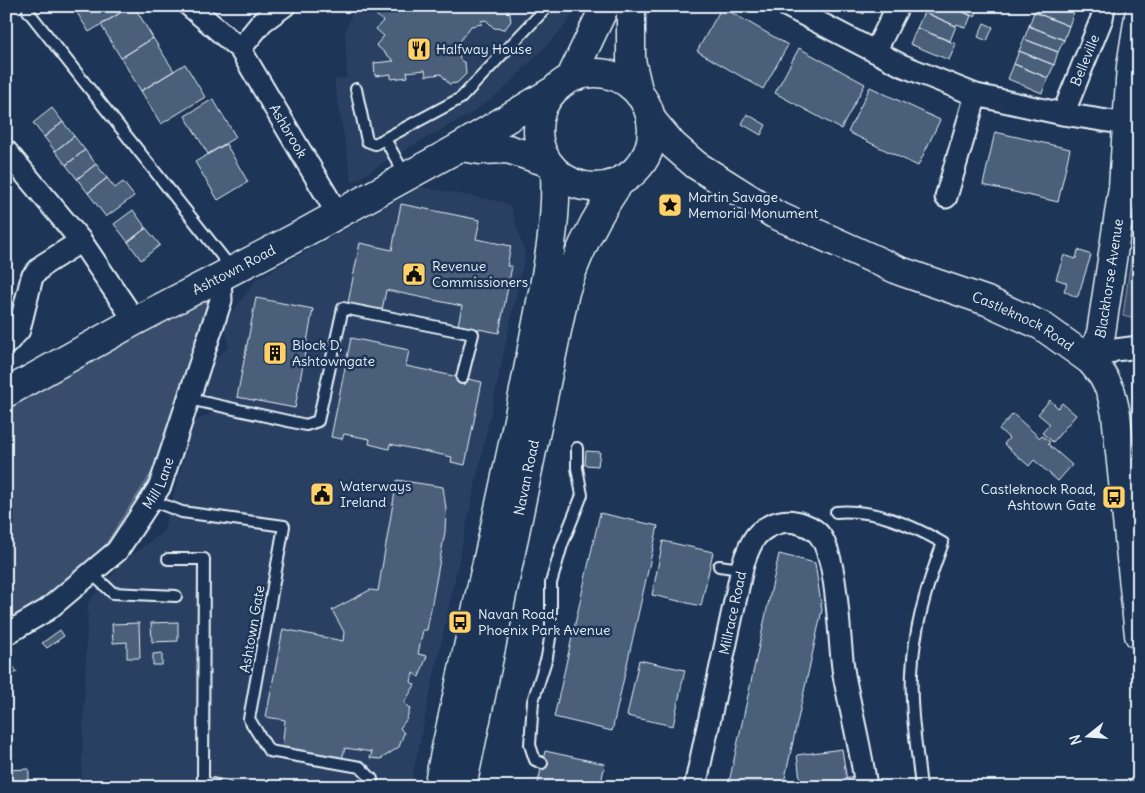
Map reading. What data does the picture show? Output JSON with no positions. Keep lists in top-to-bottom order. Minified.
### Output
{"streets":{"main road":["Ashtown Road","Blackhorse Avenue","Castleknock Road","Navan Road"],"street":["Belleville","Ashbrook","Mill Lane","Millrace Road"],"lane":["Ashtown Gate"]},"crossings":[["Ashbrook","Ashtown Road"],["Ashtown Road","Castleknock Road"],["Ashtown Road","Navan Road"],["Ashtown Road","Mill Lane"],["Blackhorse Avenue","Castleknock Road"],["Castleknock Road","Navan Road"],["Mill Lane","Ashtown Gate"]],"places":{"restaurant":["Halfway House"],"place":["Martin Savage Memorial Monument"],"public building":["Revenue Commissioners","Waterways Ireland"],"building":["Block D, Ashtowngate"],"bus stop":["Castleknock Road, Ashtown Gate","Navan Road, Phoenix Park Avenue"]},"north":"left"}
